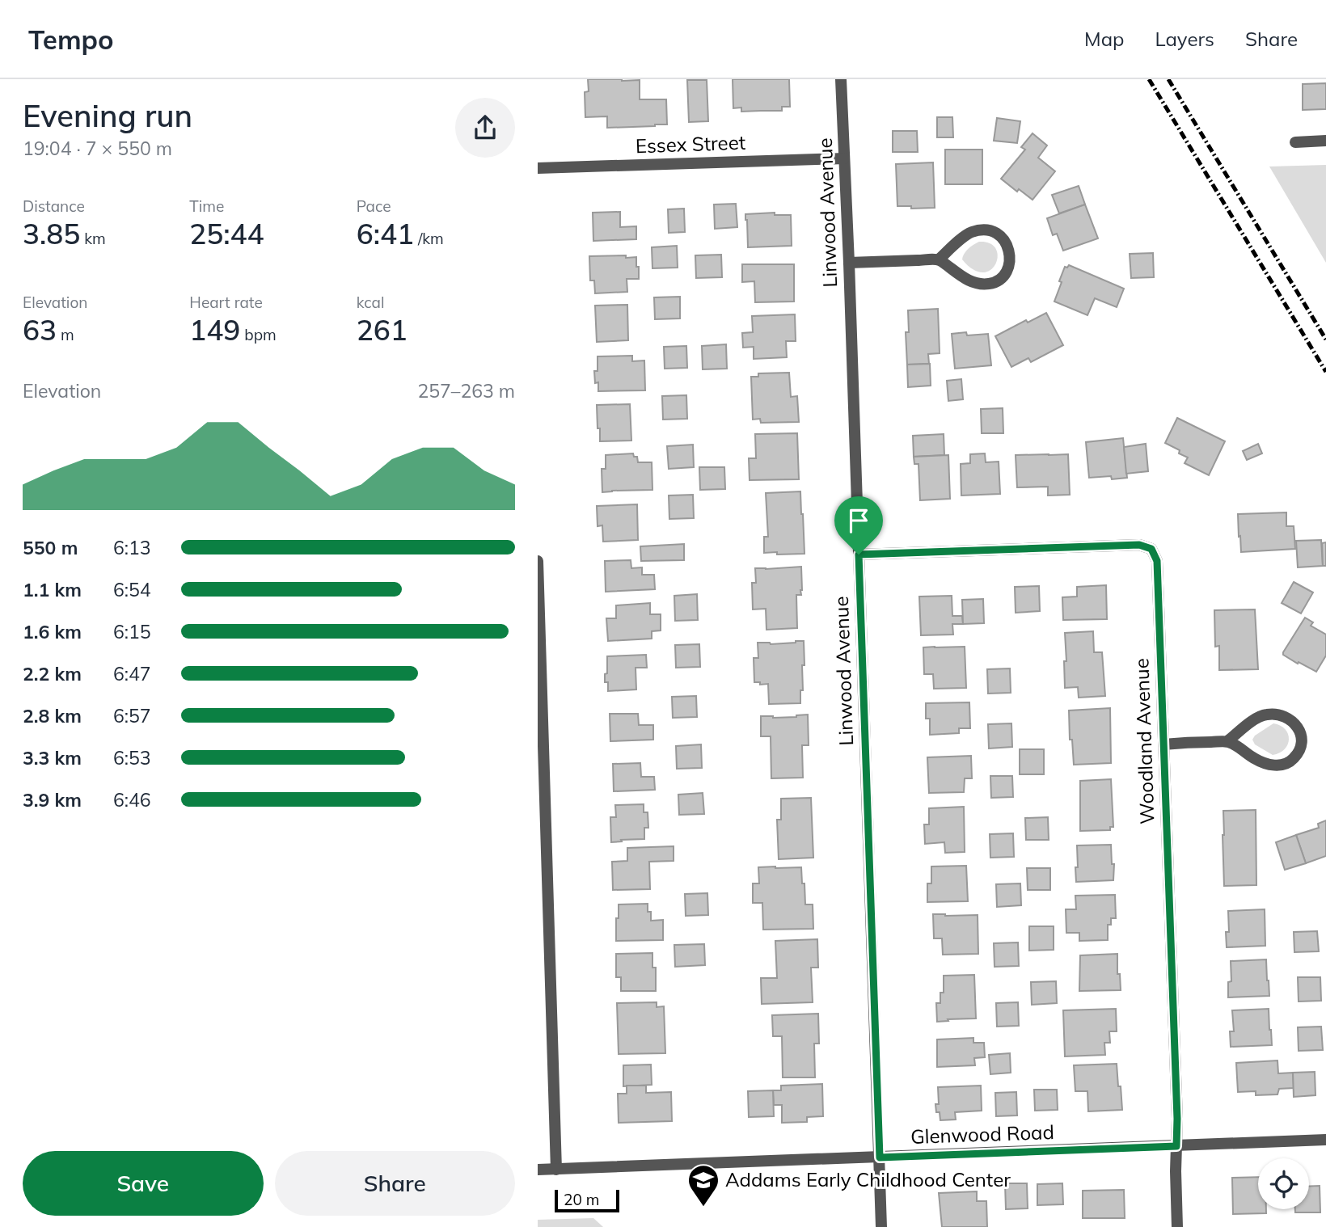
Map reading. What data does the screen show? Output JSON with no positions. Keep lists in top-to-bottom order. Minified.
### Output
{"streets":{"street":["Essex Street","Linwood Avenue","Woodland Avenue","Glenwood Road"]},"crossings":[["Essex Street","Linwood Avenue"],["Linwood Avenue","Woodland Avenue"],["Linwood Avenue","Glenwood Road"],["Woodland Avenue","Glenwood Road"]],"places":{"school or university":["Addams Early Childhood Center"]},"scale_bar":"20 m","page":{"header":"Tempo","nav":["Map","Layers","Share"],"heading":["Evening run","19:04 · 7 × 550 m"],"stats":[["Distance","3.85 km"],["Time","25:44"],["Pace","6:41 /km"],["Elevation","63 m"],["Heart rate","149 bpm"],["kcal","261"]],"chart":["Elevation","257–263 m"],"list":[{"name":"550 m","note":"6:13"},{"name":"1.1 km","note":"6:54"},{"name":"1.6 km","note":"6:15"},{"name":"2.2 km","note":"6:47"},{"name":"2.8 km","note":"6:57"},{"name":"3.3 km","note":"6:53"},{"name":"3.9 km","note":"6:46"}],"buttons":["Save","Share"],"scale":"20 m"}}
